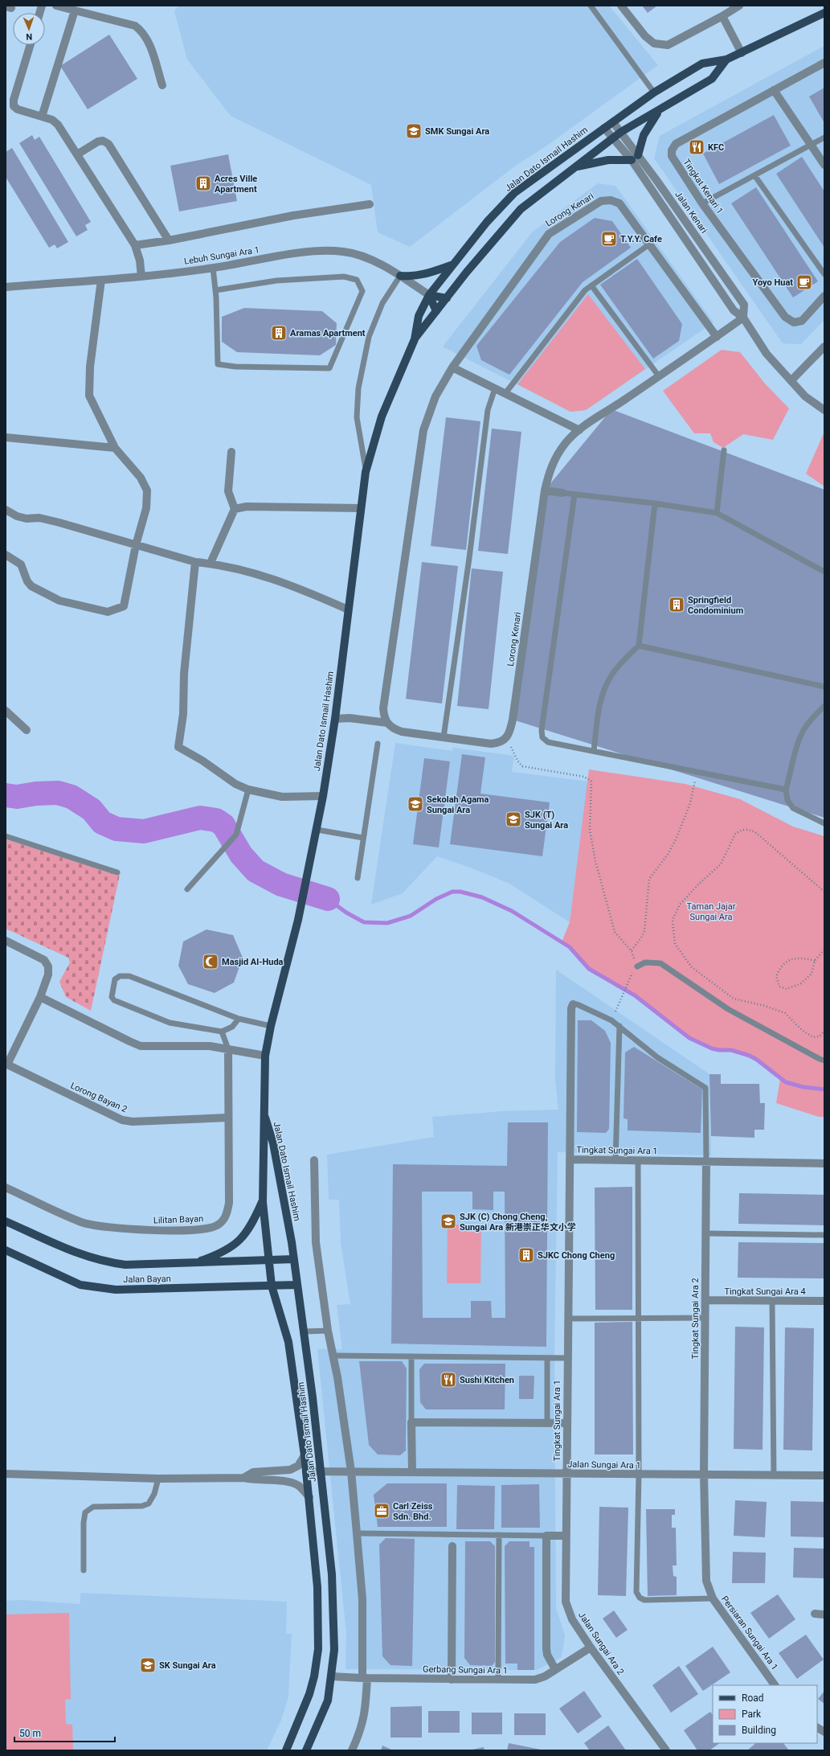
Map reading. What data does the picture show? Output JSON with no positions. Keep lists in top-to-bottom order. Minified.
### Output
{"streets":{"main road":["Jalan Dato Ismail Hashim","Jalan Bayan"],"street":["Tingkat Kenari 1","Lorong Kenari","Jalan Kenari","Lebuh Sungai Ara 1","Lorong Bayan 2","Tingkat Sungai Ara 1","Lilitan Bayan","Tingkat Sungai Ara 4","Tingkat Sungai Ara 2","Jalan Sungai Ara 1","Persiaran Sungai Ara 1","Jalan Sungai Ara 2","Gerbang Sungai Ara 1"]},"crossings":[["Jalan Dato Ismail Hashim","Jalan Kenari"],["Jalan Dato Ismail Hashim","Lebuh Sungai Ara 1"],["Jalan Dato Ismail Hashim","Jalan Bayan"],["Jalan Dato Ismail Hashim","Jalan Sungai Ara 1"],["Jalan Dato Ismail Hashim","Gerbang Sungai Ara 1"],["Lorong Kenari","Jalan Kenari"],["Lorong Bayan 2","Lilitan Bayan"],["Tingkat Sungai Ara 1","Tingkat Sungai Ara 2"],["Tingkat Sungai Ara 1","Jalan Sungai Ara 1"],["Tingkat Sungai Ara 1","Jalan Sungai Ara 2"],["Tingkat Sungai Ara 4","Tingkat Sungai Ara 2"],["Tingkat Sungai Ara 2","Jalan Sungai Ara 1"],["Tingkat Sungai Ara 2","Persiaran Sungai Ara 1"],["Jalan Sungai Ara 1","Persiaran Sungai Ara 1"],["Jalan Sungai Ara 1","Jalan Sungai Ara 2"],["Jalan Sungai Ara 2","Gerbang Sungai Ara 1"]],"parks":["Taman Jajar Sungai Ara"],"places":{"school or university":["SMK Sungai Ara","Sekolah Agama Sungai Ara","SJK (T) Sungai Ara","SJK (C) Chong Cheng, Sungai Ara 新港崇正华文小学","SK Sungai Ara"],"restaurant":["KFC","Sushi Kitchen"],"building":["Acres Ville Apartment","Aramas Apartment","Springfield Condominium","SJKC Chong Cheng"],"cafe":["T.Y.Y. Cafe","Yoyo Huat"],"mosque":["Masjid Al-Huda"],"office":["Carl Zeiss Sdn. Bhd."]},"legend":["Road","Park","Building"],"scale_bar":"50 m","north":"bottom"}
